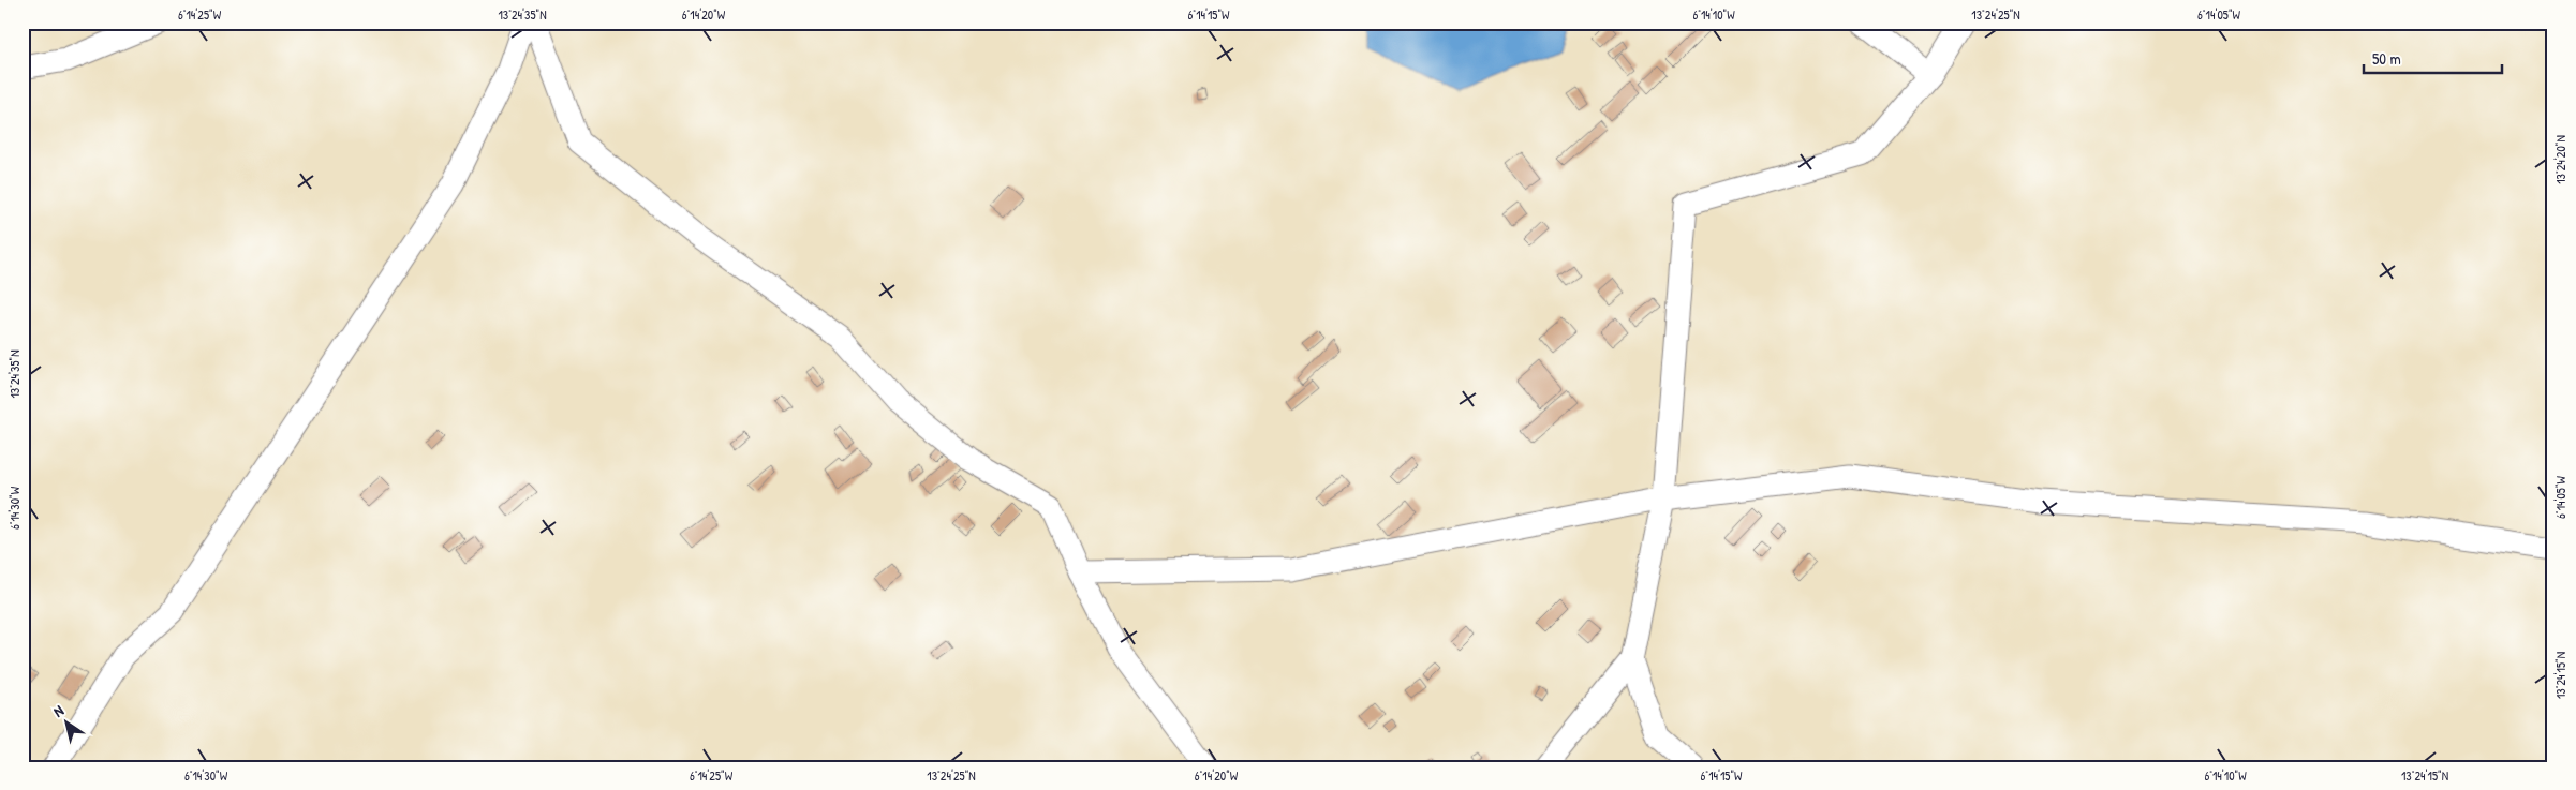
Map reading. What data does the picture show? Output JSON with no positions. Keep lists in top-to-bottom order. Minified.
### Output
{"scale_bar":"50 m","north":"top left","coordinates":["6°14'25\"W","13°24'35\"N","6°14'20\"W","6°14'15\"W","6°14'10\"W","13°24'25\"N","6°14'05\"W","13°24'20\"N","6°14'30\"W","13°24'15\"N"]}
